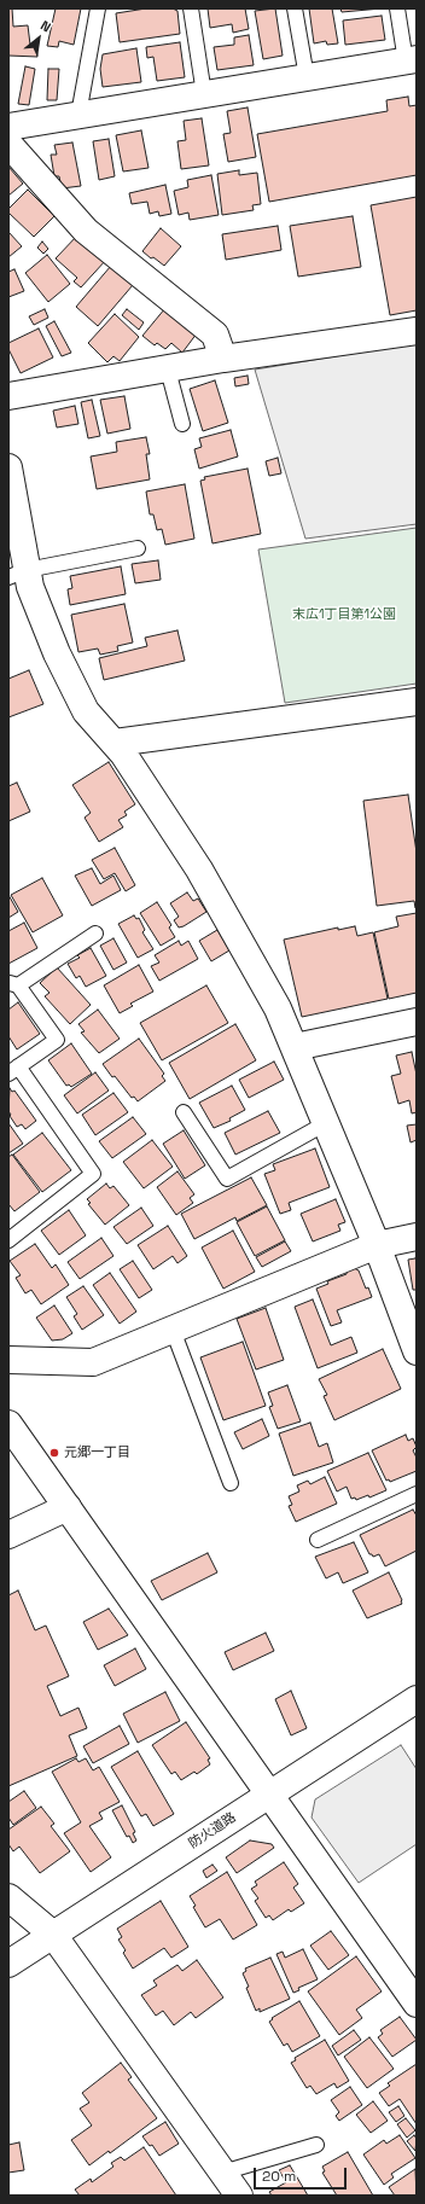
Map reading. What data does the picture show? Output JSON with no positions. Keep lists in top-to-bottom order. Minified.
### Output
{"streets":{"street":["防火道路"]},"parks":["末広1丁目第1公園"],"places":["元郷一丁目"],"scale_bar":"20 m","north":"top right"}
